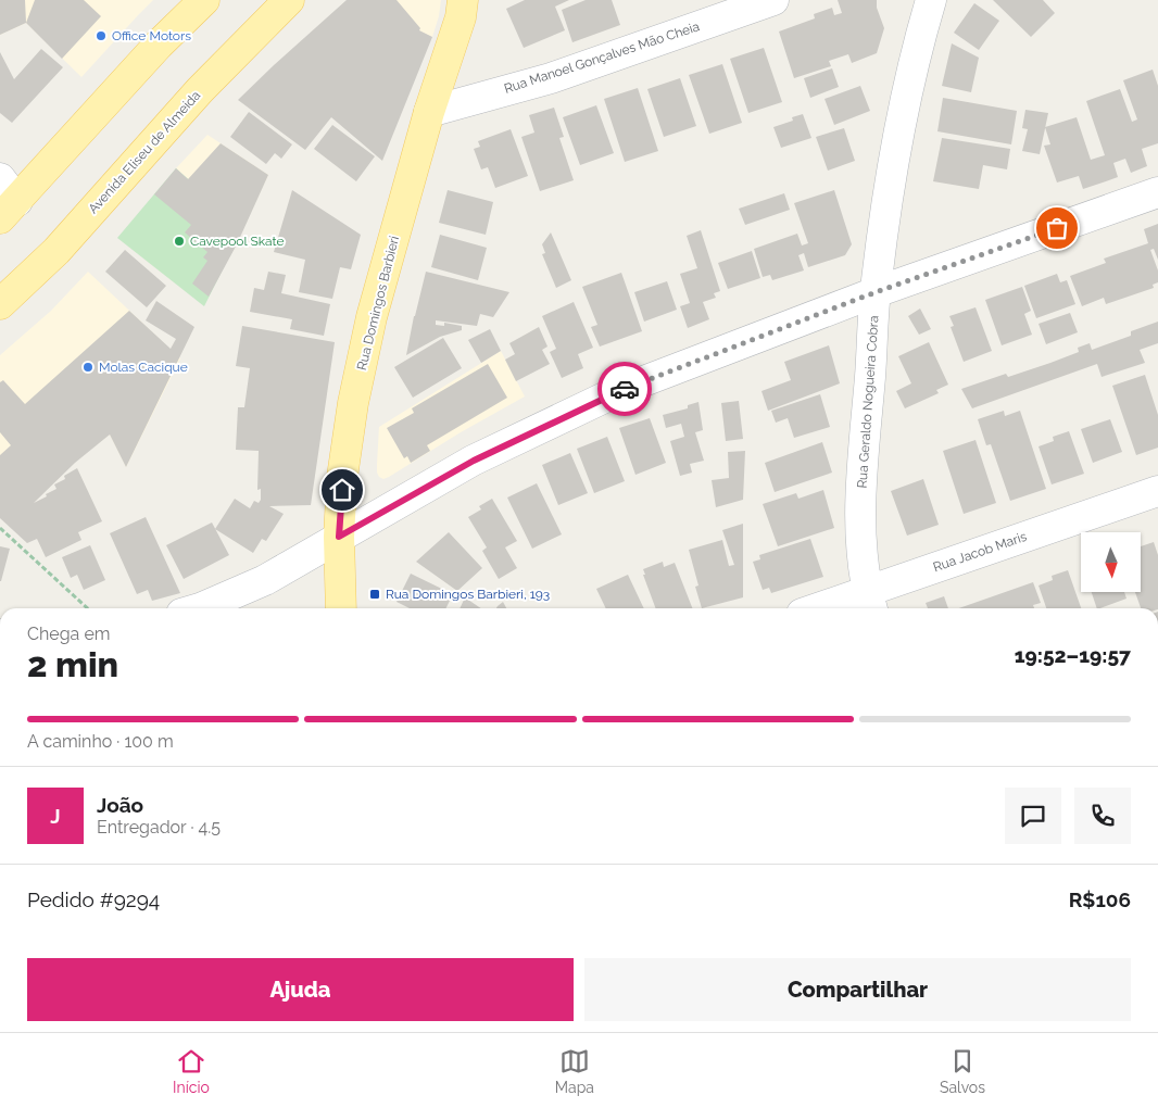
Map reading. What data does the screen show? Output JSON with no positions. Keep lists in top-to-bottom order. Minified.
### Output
{"streets":{"main road":["Avenida Eliseu de Almeida","Rua Domingos Barbieri"],"street":["Rua Manoel Gonçalves Mão Cheia","Rua Geraldo Nogueira Cobra","Rua Jacob Maris"]},"crossings":[["Rua Manoel Gonçalves Mão Cheia","Rua Domingos Barbieri"],["Rua Geraldo Nogueira Cobra","Rua Jacob Maris"]],"places":{"other":["Office Motors","Cavepool Skate","Molas Cacique"],"transit":["Rua Domingos Barbieri, 193"]},"north":"bottom","page":{"heading":["2 min","Chega em","19:52–19:57"],"panel":["João","Entregador · 4.5","Pedido #9294","R$106"],"bar":"A caminho · 100 m","round":"J","buttons":["Ajuda","Compartilhar"],"tabs":["Início","Mapa","Salvos"]}}
